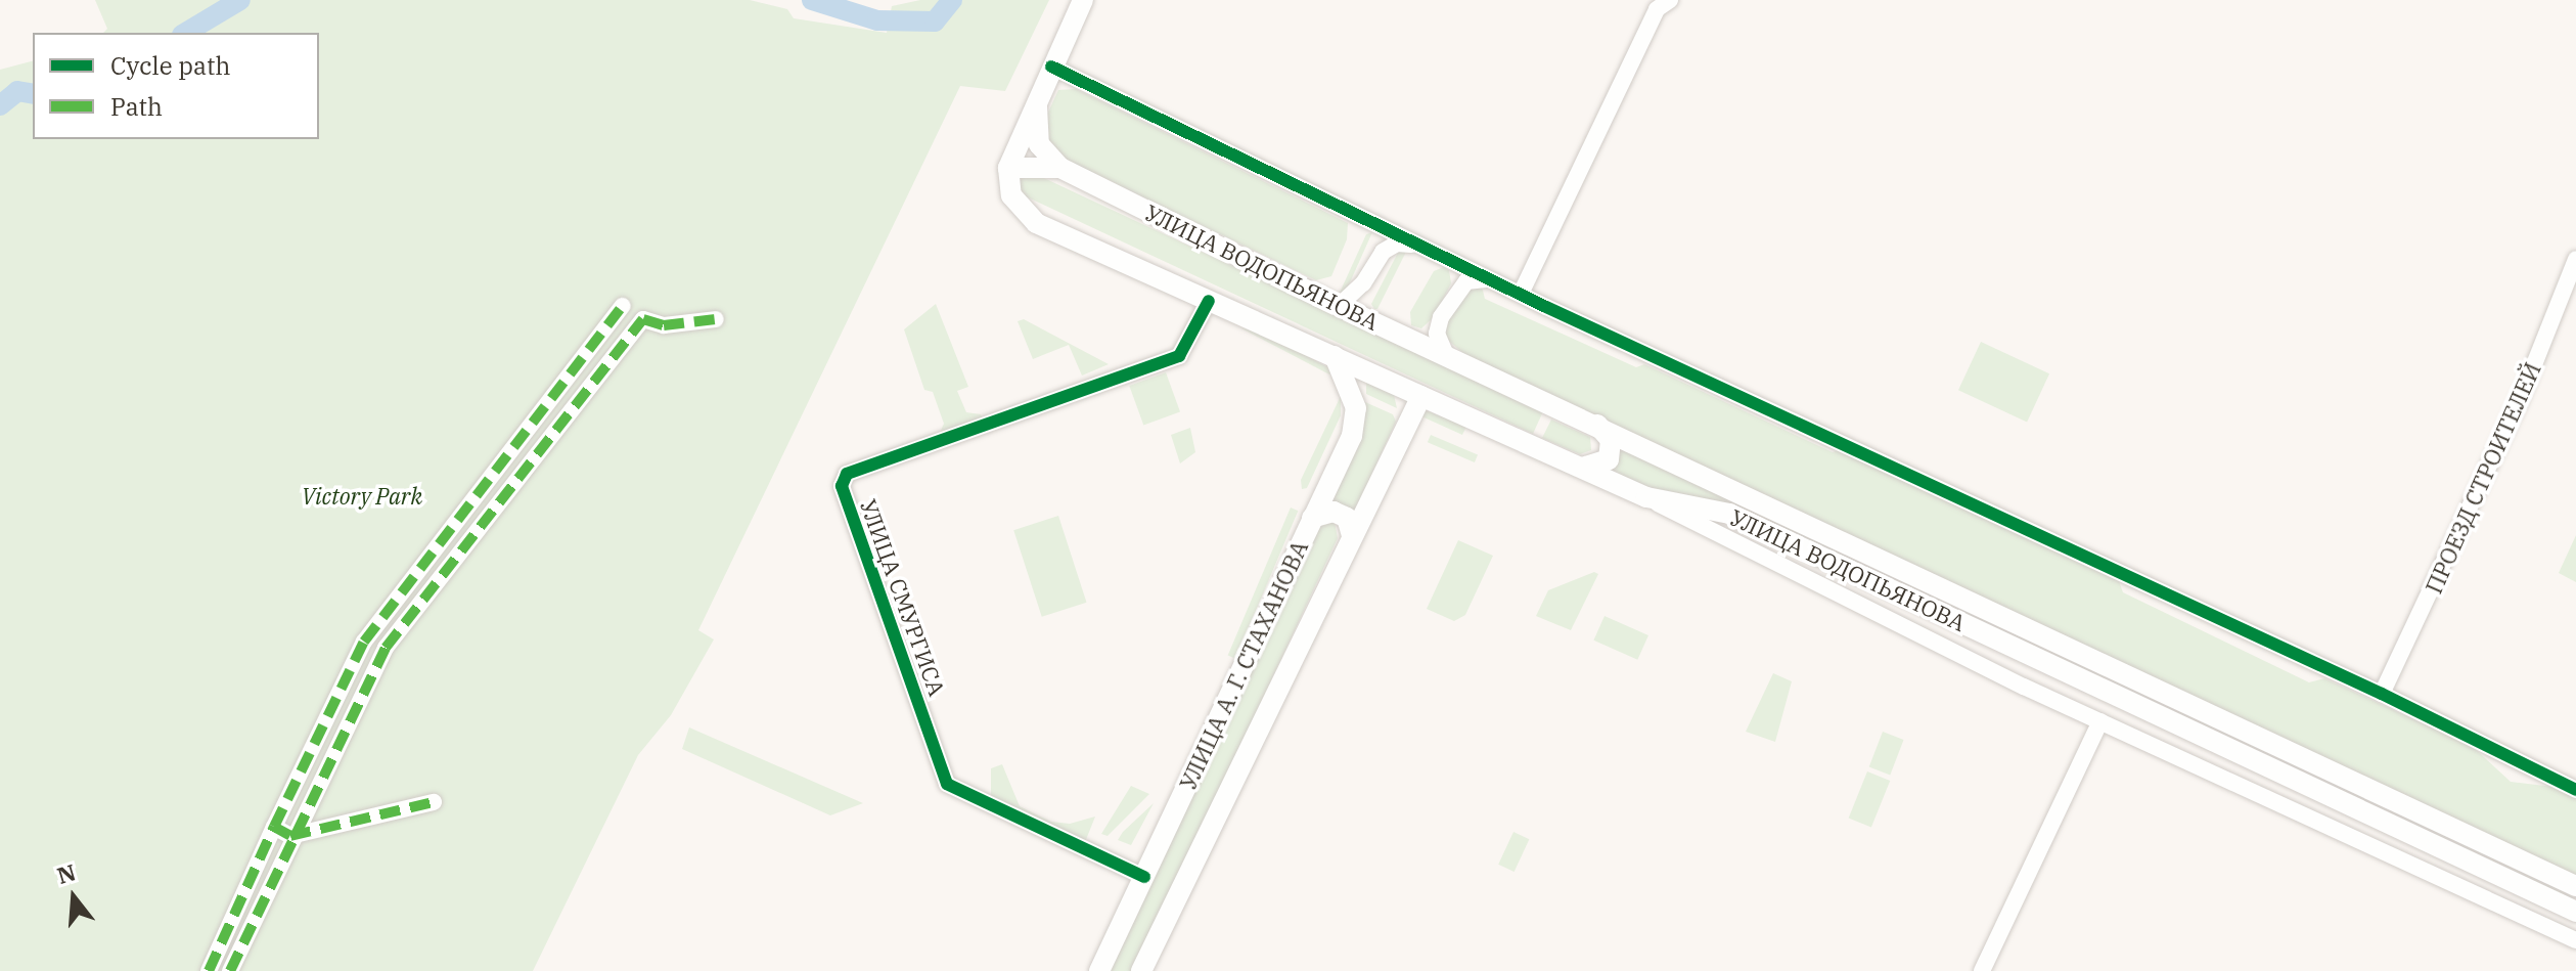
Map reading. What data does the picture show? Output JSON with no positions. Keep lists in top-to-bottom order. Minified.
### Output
{"streets":{"main road":["УЛИЦА ВОДОПЬЯНОВА","УЛИЦА А. Г. СТАХАНОВА"],"street":["ПРОЕЗД СТРОИТЕЛЕЙ","УЛИЦА СМУРГИСА"]},"crossings":[["УЛИЦА ВОДОПЬЯНОВА","УЛИЦА СМУРГИСА"],["УЛИЦА ВОДОПЬЯНОВА","УЛИЦА А. Г. СТАХАНОВА"],["УЛИЦА СМУРГИСА","УЛИЦА А. Г. СТАХАНОВА"]],"parks":["Victory Park"],"legend":["Cycle path","Path"],"north":"top"}
